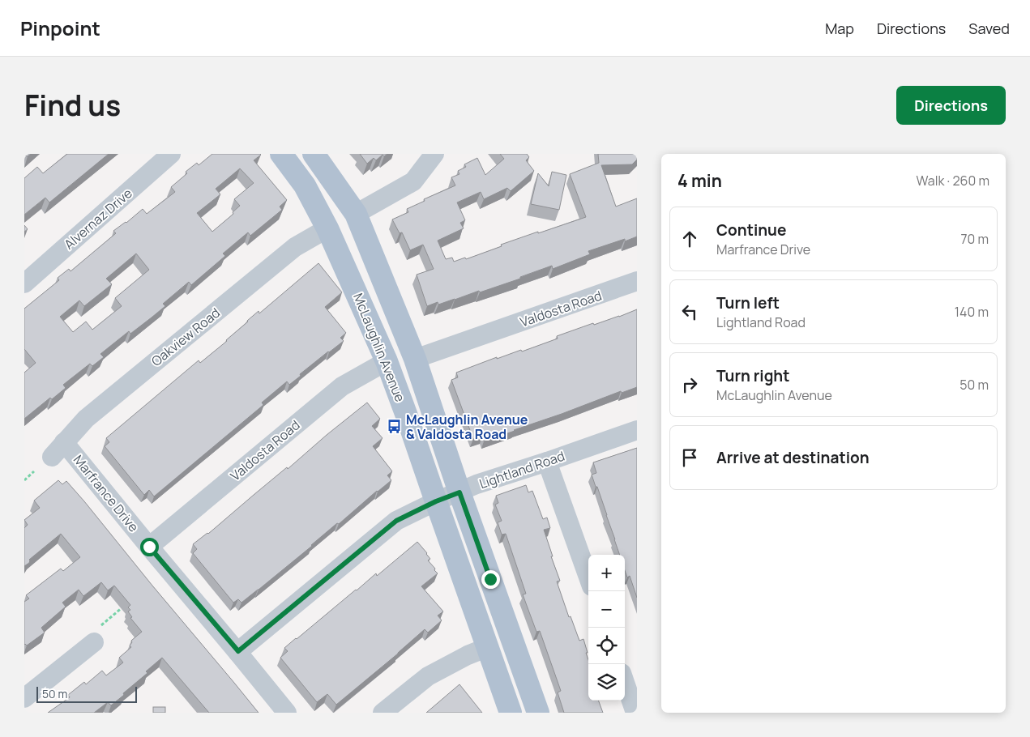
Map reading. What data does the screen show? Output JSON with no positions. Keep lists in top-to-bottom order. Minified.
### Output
{"streets":{"main road":["McLaughlin Avenue"],"street":["Alvernaz Drive","Valdosta Road","Oakview Road","Lightland Road","Marfrance Drive"]},"crossings":[["Valdosta Road","McLaughlin Avenue"],["Valdosta Road","Marfrance Drive"],["Oakview Road","McLaughlin Avenue"],["Oakview Road","Marfrance Drive"],["McLaughlin Avenue","Lightland Road"],["Lightland Road","Marfrance Drive"]],"places":{"bus stop":["McLaughlin Avenue & Valdosta Road"]},"scale_bar":"50 m","page":{"header":"Pinpoint","nav":["Map","Directions","Saved"],"title":"Find us","buttons":"Directions","heading":["4 min","Walk · 260 m"],"list":[["Continue","Marfrance Drive","70 m"],["Turn left","Lightland Road","140 m"],["Turn right","McLaughlin Avenue","50 m"],"Arrive at destination"],"map_buttons":["+","−"],"scale":"50 m"}}
